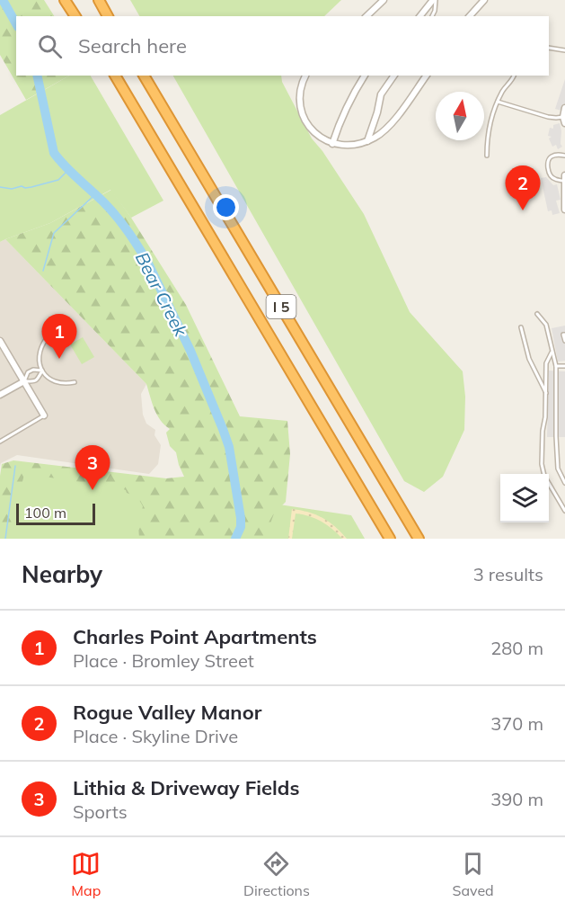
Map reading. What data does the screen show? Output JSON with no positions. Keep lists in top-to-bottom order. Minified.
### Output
{"streets":{"highway":["I 5"]},"water":["Bear Creek"],"scale_bar":"100 m","north":"top","page":{"search":"Search here","pins":["2","1","3"],"scale":"100 m","heading":["Nearby","3 results"],"list":[{"mark":"1","name":"Charles Point Apartments","note":"Place · Bromley Street","value":"280 m"},{"mark":"2","name":"Rogue Valley Manor","note":"Place · Skyline Drive","value":"370 m"},{"mark":"3","name":"Lithia & Driveway Fields","note":"Sports","value":"390 m"}],"nav":["Map","Directions","Saved"]}}
